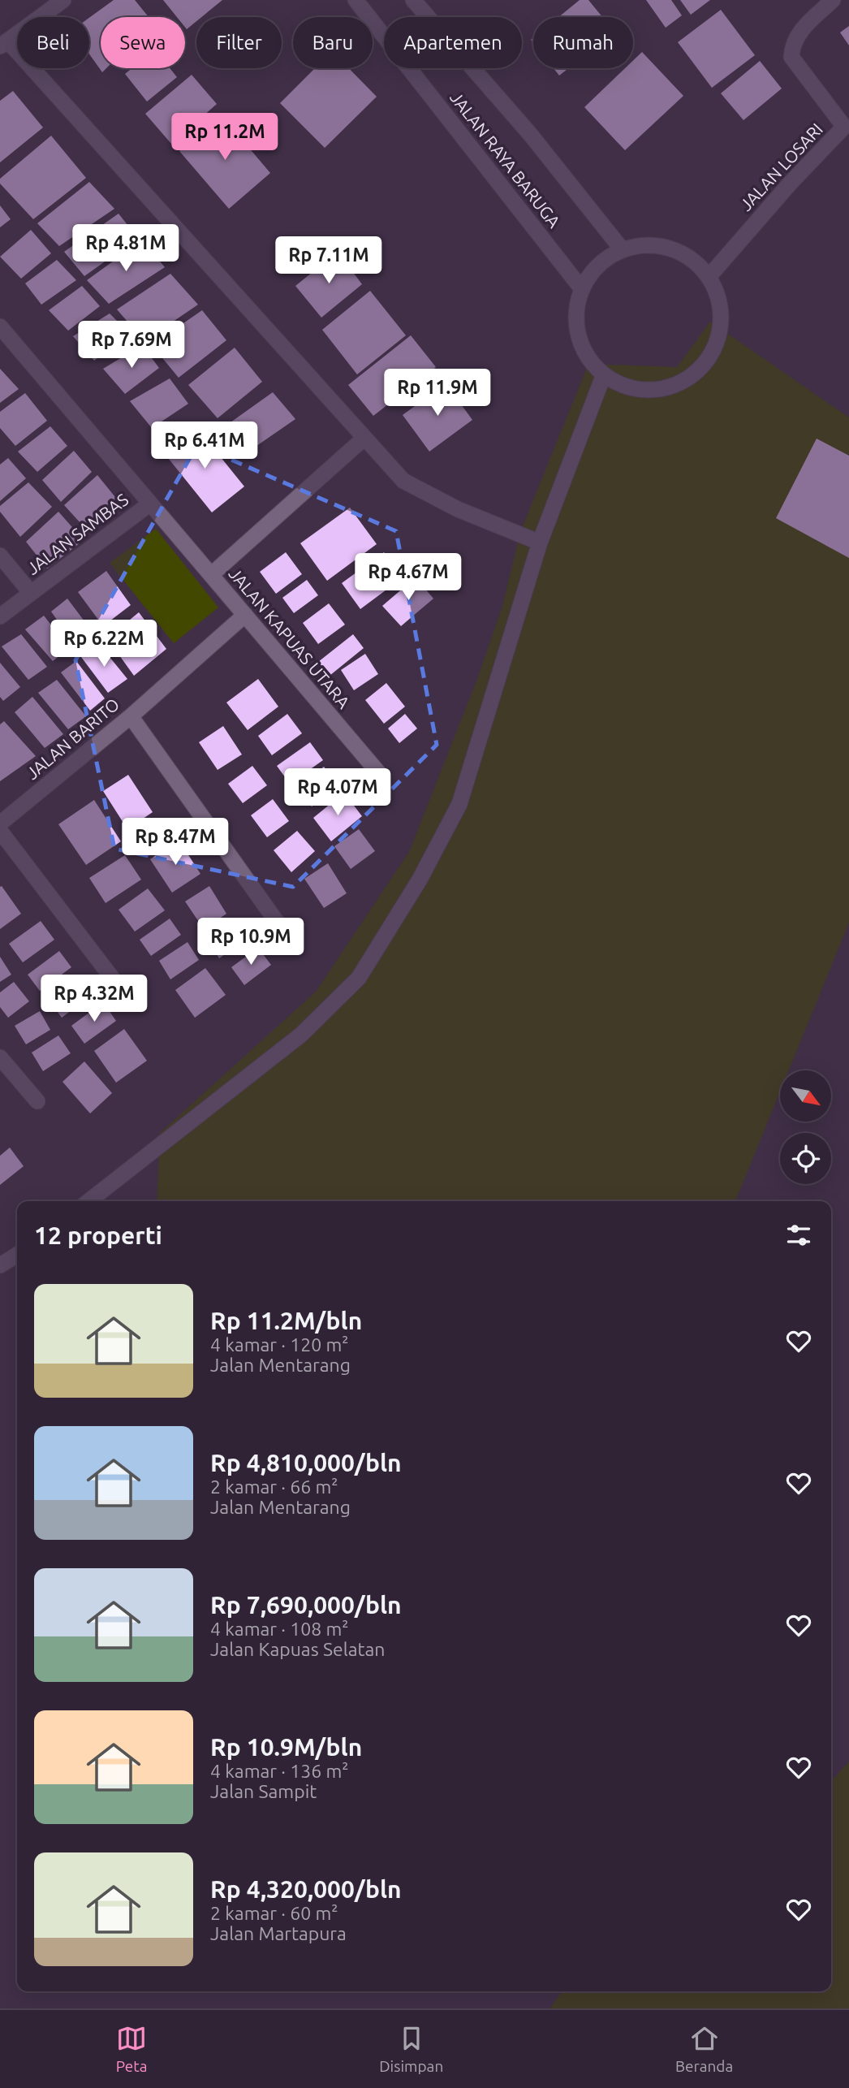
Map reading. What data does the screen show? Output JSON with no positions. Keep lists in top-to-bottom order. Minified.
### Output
{"streets":{"street":["JALAN RAYA BARUGA","JALAN LOSARI","JALAN SAMBAS","JALAN KAPUAS UTARA","JALAN BARITO"]},"crossings":[["JALAN RAYA BARUGA","JALAN LOSARI"],["JALAN KAPUAS UTARA","JALAN BARITO"]],"north":"bottom right","page":{"chip":["Beli","Sewa","Filter","Baru","Apartemen","Rumah"],"price":["Rp 11.2M","Rp 4.81M","Rp 7.11M","Rp 7.69M","Rp 11.9M","Rp 6.41M","Rp 4.67M","Rp 6.22M","Rp 4.07M","Rp 8.47M","Rp 10.9M","Rp 4.32M"],"heading":"12 properti","list":[{"name":"Rp 11.2M/bln","note":"4 kamar · 120 m² · Jalan Mentarang"},{"name":"Rp 4,810,000/bln","note":"2 kamar · 66 m² · Jalan Mentarang"},{"name":"Rp 7,690,000/bln","note":"4 kamar · 108 m² · Jalan Kapuas Selatan"},{"name":"Rp 10.9M/bln","note":"4 kamar · 136 m² · Jalan Sampit"},{"name":"Rp 4,320,000/bln","note":"2 kamar · 60 m² · Jalan Martapura"}],"tabs":["Peta","Disimpan","Beranda"]}}
